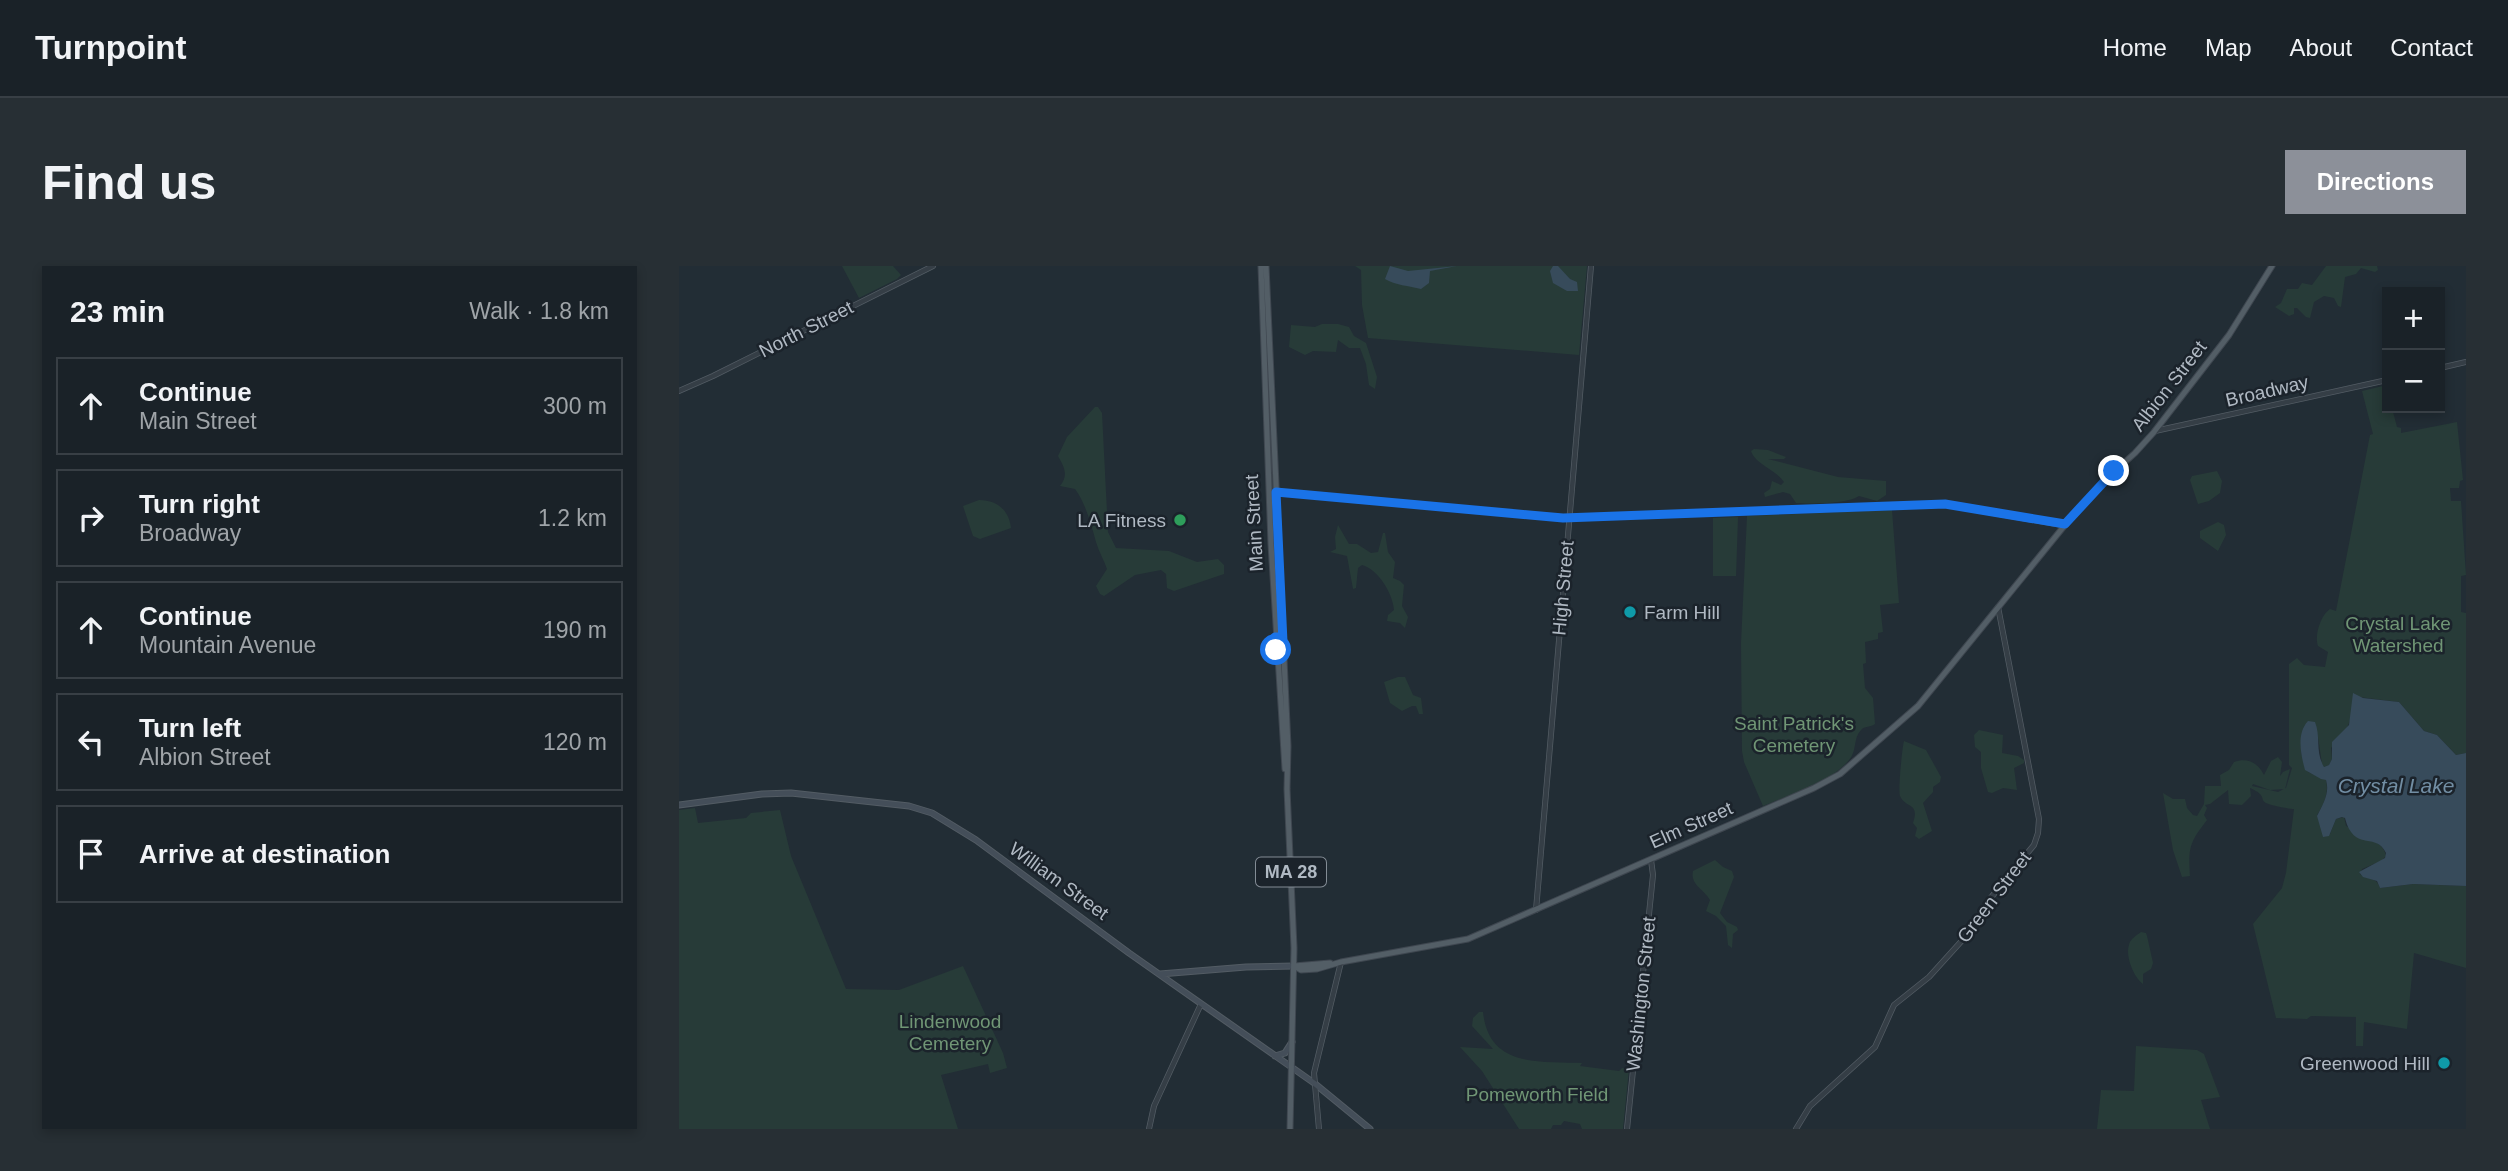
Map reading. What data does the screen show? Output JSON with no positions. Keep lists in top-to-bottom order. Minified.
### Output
{"streets":{"main road":["Albion Street","Main Street","Elm Street","MA 28","William Street"],"street":["North Street","Broadway","High Street","Green Street","Washington Street"]},"crossings":[["Albion Street","Broadway"],["Albion Street","Elm Street"],["Albion Street","Green Street"],["Main Street","Elm Street"],["Main Street","William Street"],["High Street","Elm Street"],["Elm Street","William Street"],["Elm Street","Green Street"],["Elm Street","Washington Street"]],"water":["Crystal Lake"],"parks":["Crystal Lake Watershed","Saint Patrick's Cemetery","Lindenwood Cemetery","Pomeworth Field"],"places":["LA Fitness","Farm Hill","Greenwood Hill"],"page":{"header":"Turnpoint","nav":["Home","Map","About","Contact"],"buttons":"Directions","title":"Find us","heading":["23 min","Walk · 1.8 km"],"map_buttons":["+","−"],"list":[["Continue","Main Street","300 m"],["Turn right","Broadway","1.2 km"],["Continue","Mountain Avenue","190 m"],["Turn left","Albion Street","120 m"],"Arrive at destination"]}}
